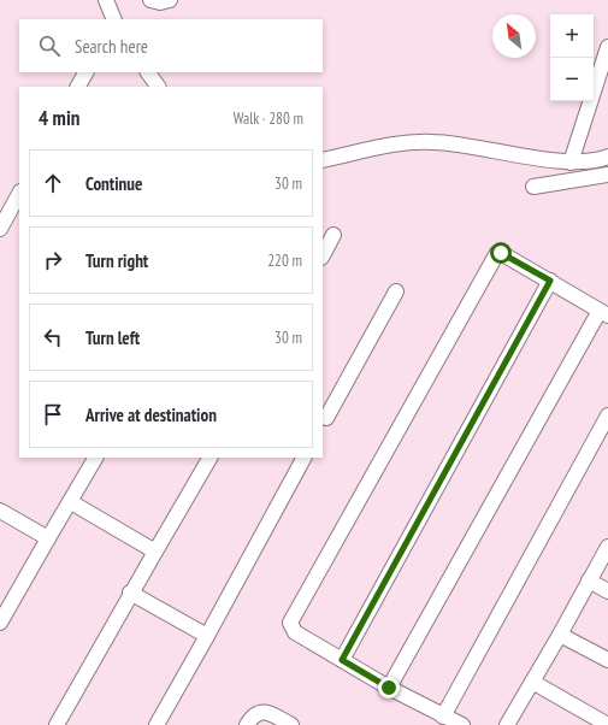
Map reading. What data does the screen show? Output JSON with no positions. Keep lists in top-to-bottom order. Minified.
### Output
{"north":"top left","page":{"map_buttons":["+","−"],"search":"Search here","heading":["4 min","Walk · 280 m"],"list":[["Continue","30 m"],["Turn right","220 m"],["Turn left","30 m"],"Arrive at destination"]}}
